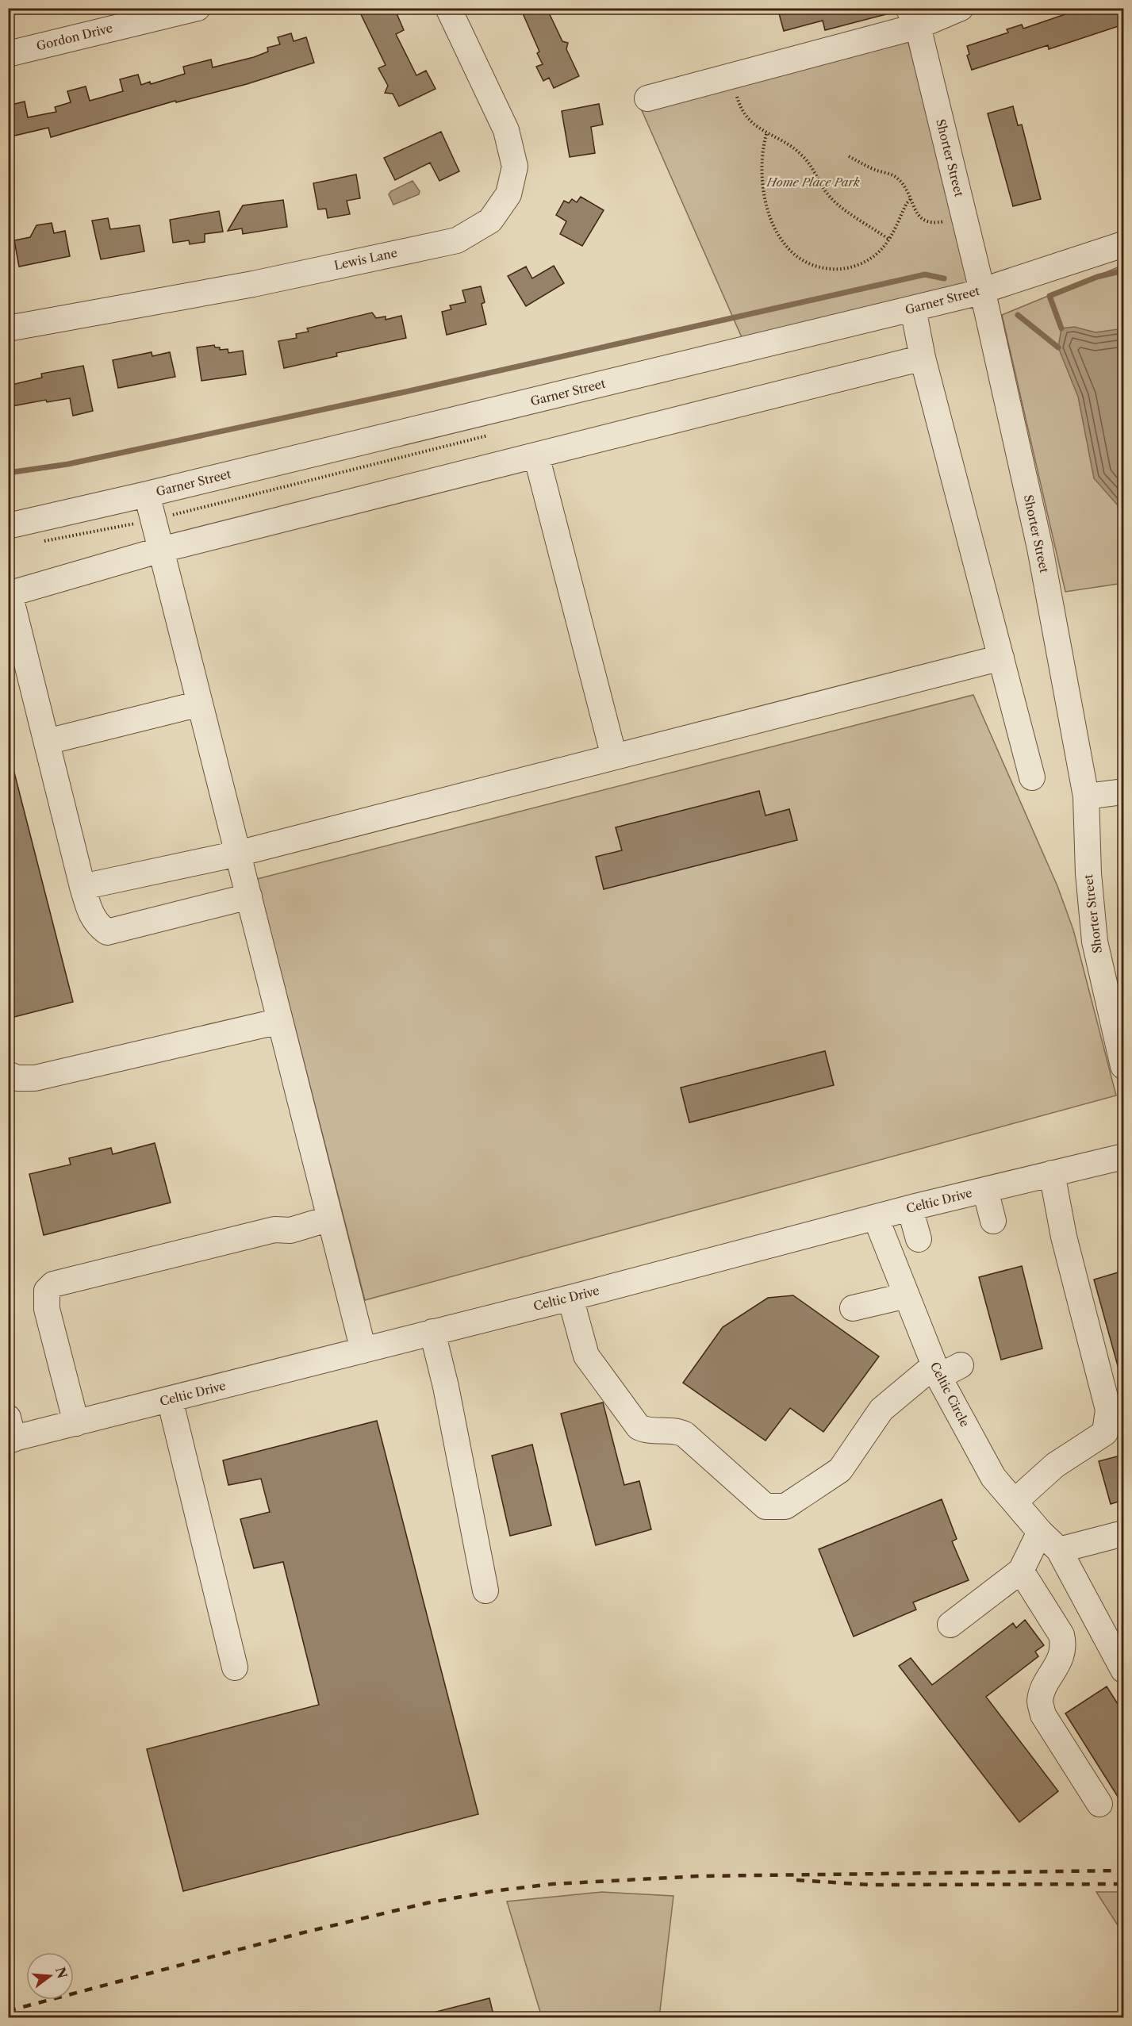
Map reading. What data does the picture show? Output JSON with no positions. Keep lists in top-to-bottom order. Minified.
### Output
{"streets":{"street":["Gordon Drive","Shorter Street","Lewis Lane","Garner Street","Celtic Drive","Celtic Circle"]},"crossings":[["Shorter Street","Garner Street"],["Celtic Drive","Celtic Circle"]],"parks":["Home Place Park"],"north":"right"}
